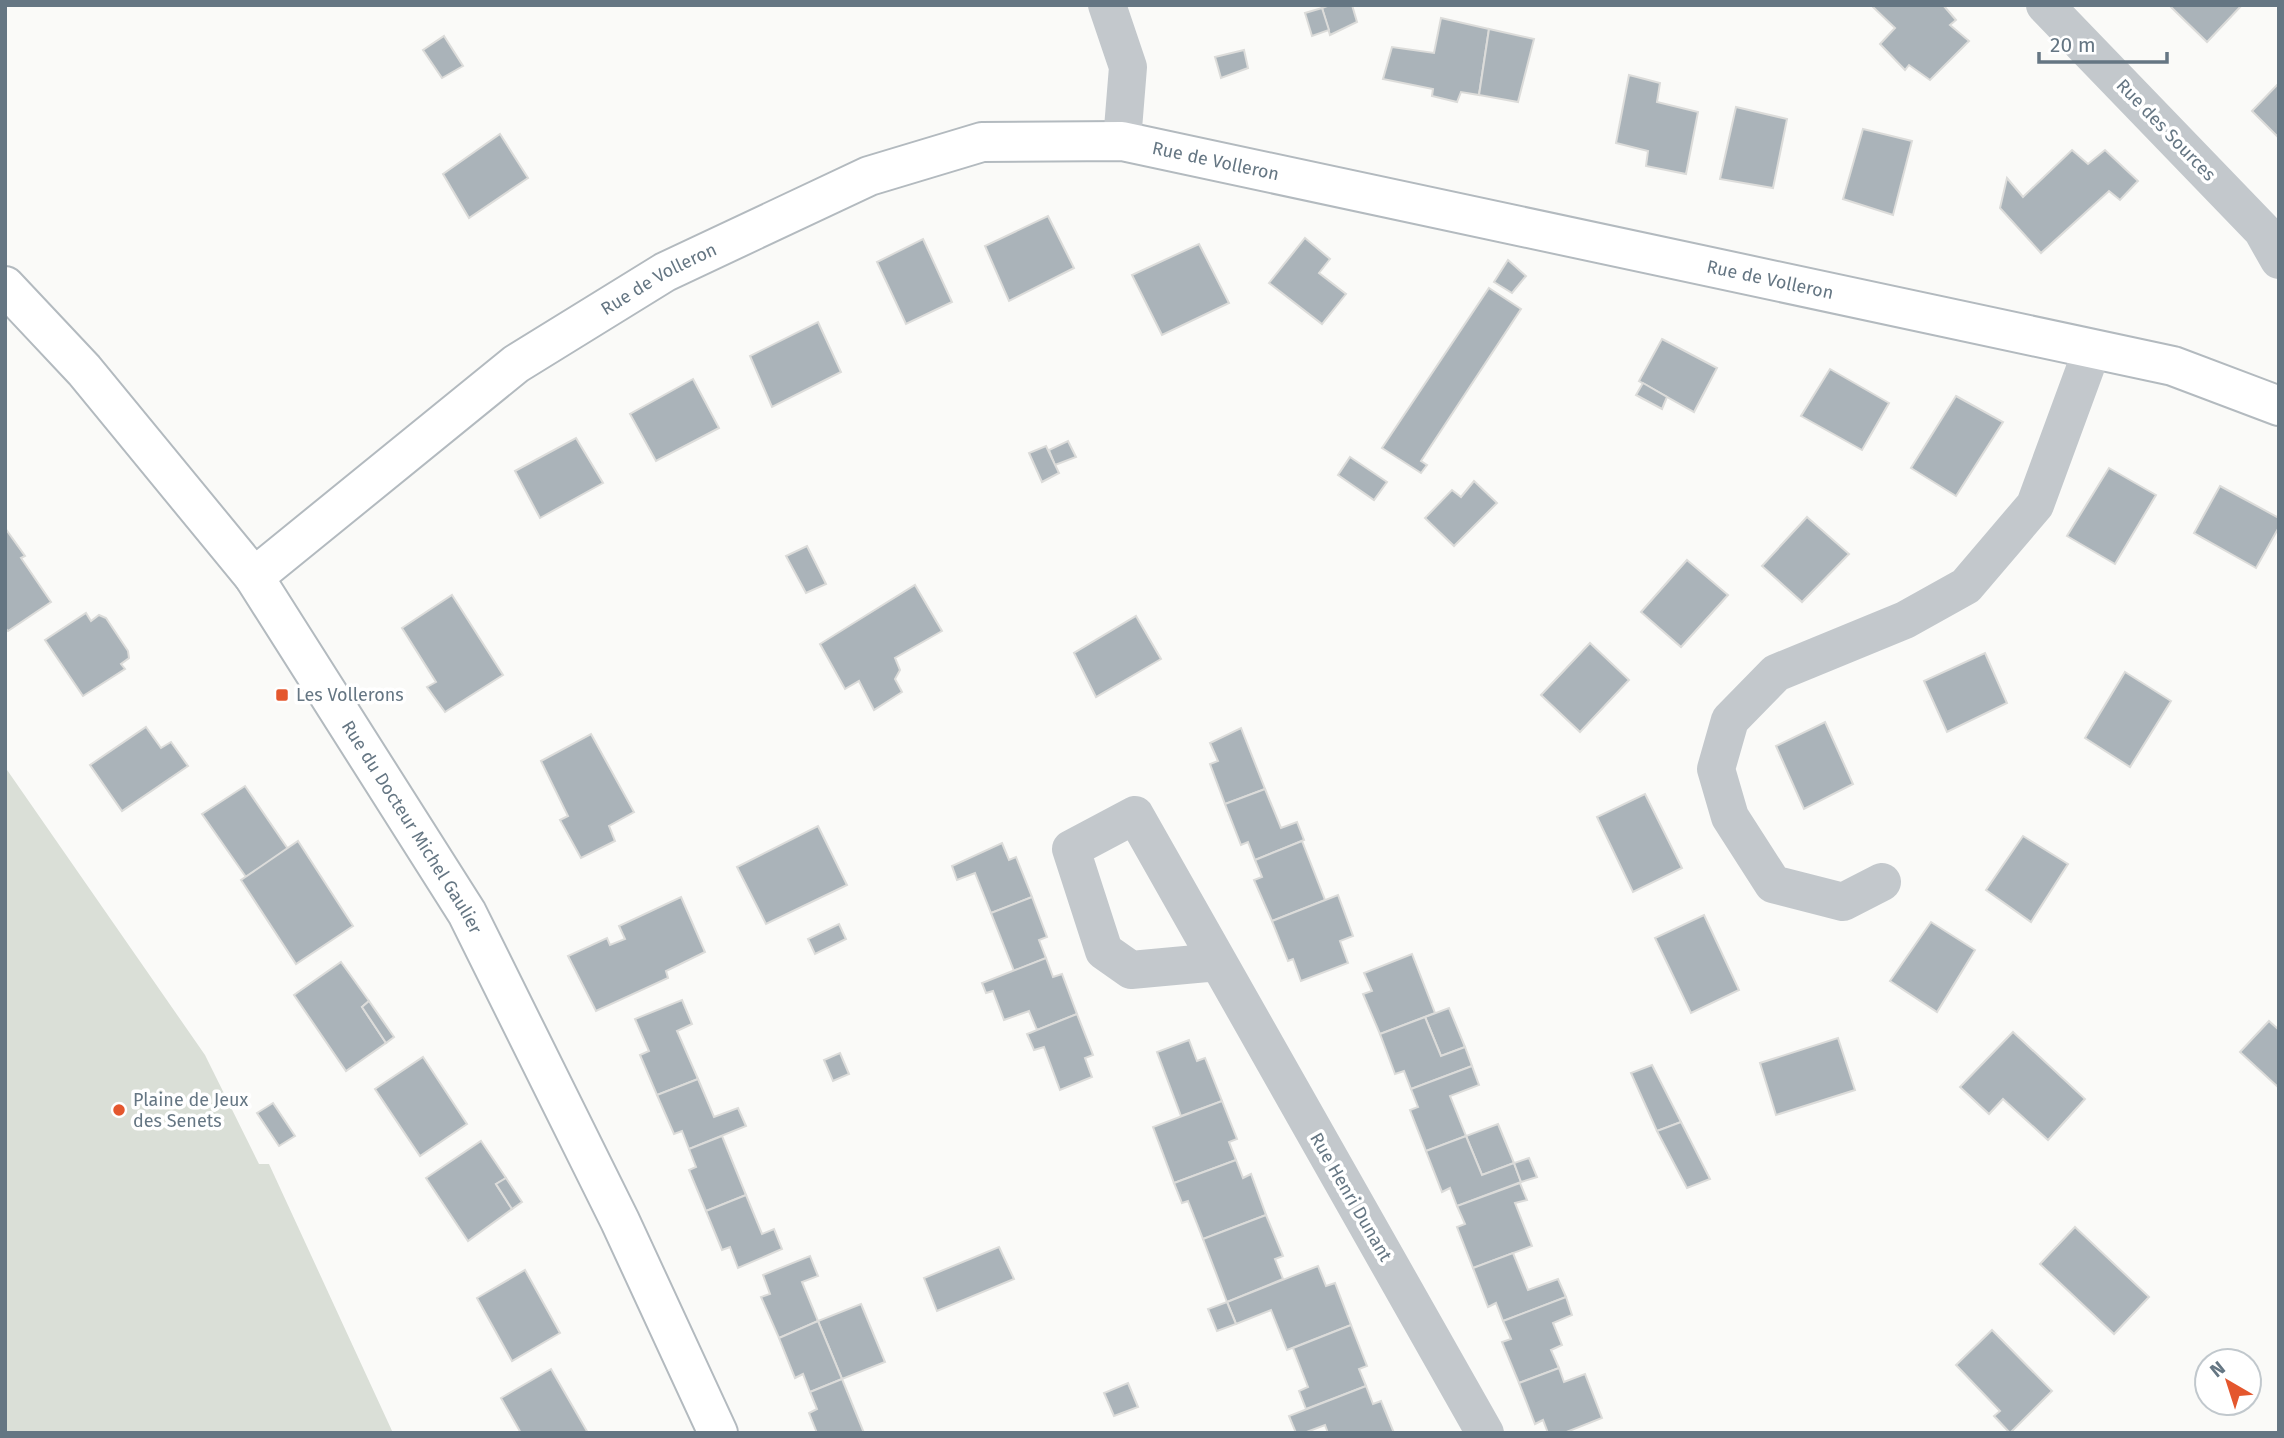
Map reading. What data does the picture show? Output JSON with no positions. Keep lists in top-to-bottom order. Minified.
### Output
{"streets":{"street":["Rue des Sources","Rue de Volleron","Rue du Docteur Michel Gaulier","Rue Henri Dunant"]},"crossings":[["Rue de Volleron","Rue du Docteur Michel Gaulier"]],"places":{"transit":["Les Vollerons"],"other":["Plaine de Jeux des Senets"]},"scale_bar":"20 m","north":"top left"}
